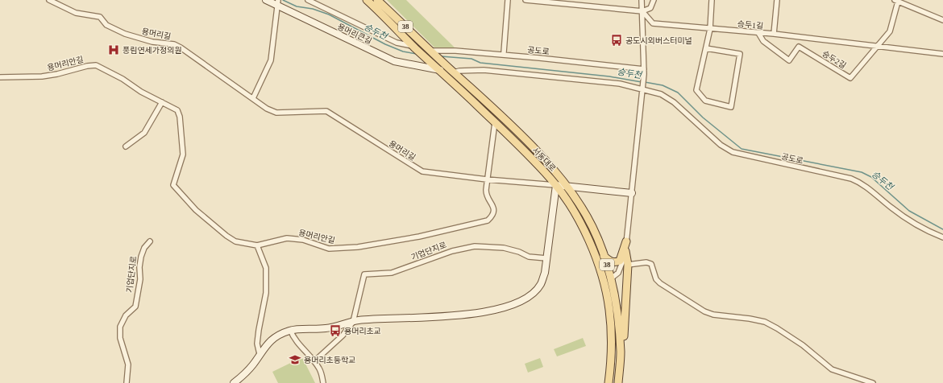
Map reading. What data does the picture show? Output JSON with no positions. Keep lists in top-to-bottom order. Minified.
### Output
{"streets":{"main road":["38","서동대로"],"street":["승두1길","용머리길","용머리큰길","공도로","승두2길","용머리안길","기업단지로"]},"crossings":[["승두1길","승두2길"],["용머리길","용머리안길"],["용머리길","서동대로"],["용머리큰길","서동대로"],["공도로","서동대로"],["용머리안길","서동대로"]],"water":["승두천"],"places":{"bus stop":["공도시외버스터미널","용머리초교"],"hospital":["풍림연세가정의원"],"school or university":["용머리초등학교"]}}
